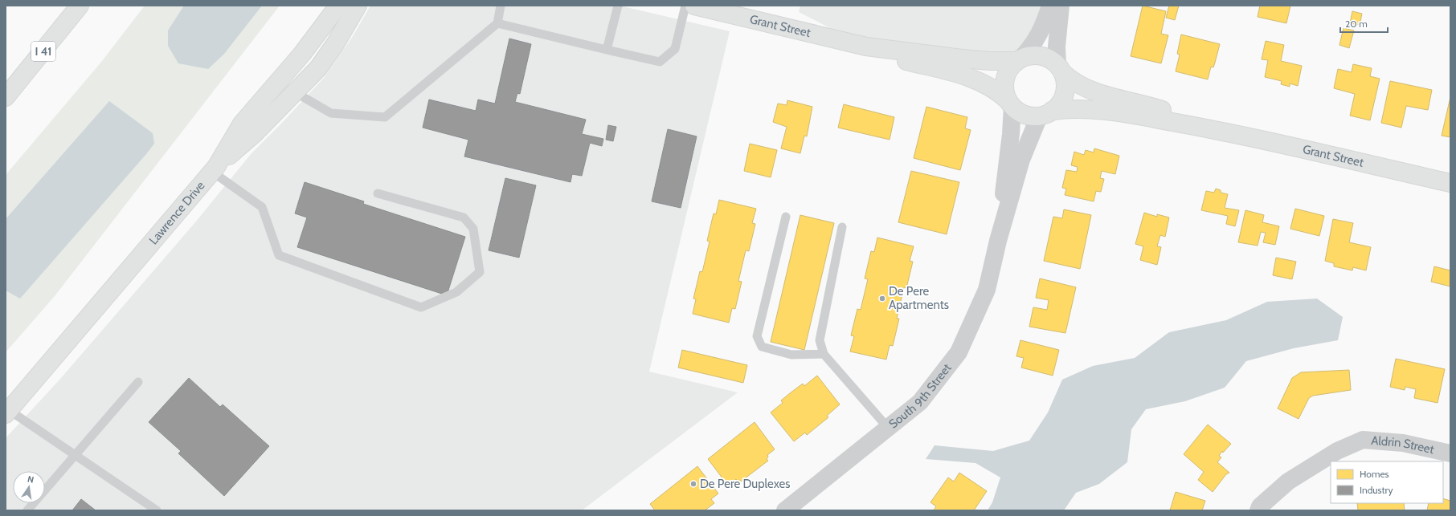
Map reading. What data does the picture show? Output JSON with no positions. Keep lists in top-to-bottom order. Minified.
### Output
{"streets":{"main road":["Grant Street","I 41","Lawrence Drive"],"street":["South 9th Street","Aldrin Street"]},"crossings":[["Grant Street","South 9th Street"]],"places":["De Pere Apartments","De Pere Duplexes"],"legend":["Homes","Industry"],"scale_bar":"20 m","north":"top"}
